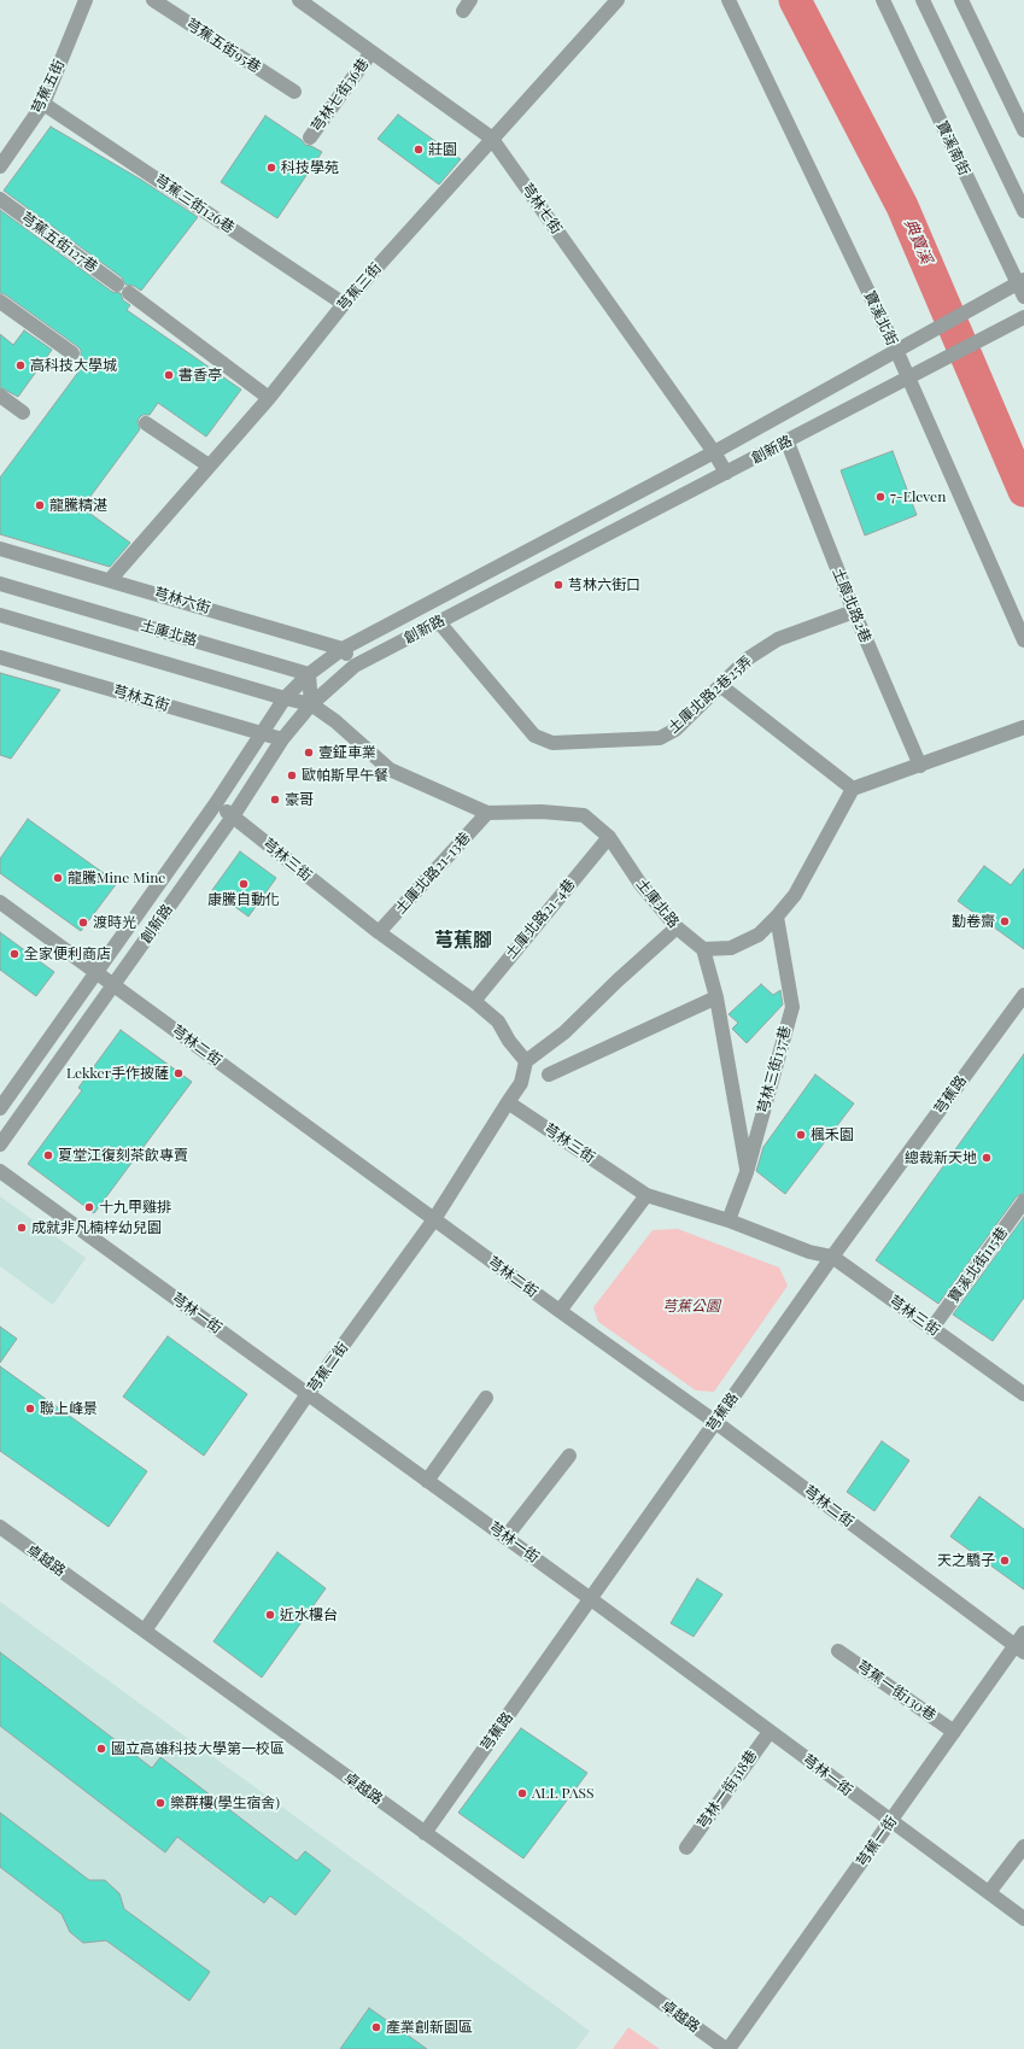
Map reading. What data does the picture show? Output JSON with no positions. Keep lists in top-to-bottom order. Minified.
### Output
{"streets":{"street":["芎蕉五街95巷","芎蕉五街","芎林七街36巷","寶溪南街","芎蕉三街126巷","芎林七街","芎蕉五街127巷","芎蕉三街","寶溪北街","創新路","芎林六街","土庫北路2巷","土庫北路","土庫北路2巷25弄","芎林五街","芎林三街","土庫北路21-13巷","土庫北路21-4巷","芎林二街","芎林三街137巷","芎蕉路","寶溪北街115巷","芎林一街","芎蕉二街","卓越路","芎蕉一街130巷","芎林一街318巷","芎蕉一街"]},"crossings":[["芎蕉五街","芎蕉三街126巷"],["芎林七街36巷","芎林七街"],["寶溪南街","創新路"],["芎蕉三街126巷","芎蕉三街"],["芎林七街","芎蕉三街"],["芎林七街","創新路"],["芎蕉五街127巷","芎蕉三街"],["芎蕉三街","芎林六街"],["寶溪北街","創新路"],["創新路","芎林六街"],["創新路","土庫北路2巷"],["創新路","土庫北路"],["創新路","土庫北路2巷25弄"],["創新路","芎林五街"],["創新路","芎林三街"],["創新路","芎林二街"],["土庫北路2巷","土庫北路2巷25弄"],["土庫北路","土庫北路21-13巷"],["土庫北路","土庫北路21-4巷"],["芎林三街","土庫北路21-13巷"],["芎林三街","土庫北路21-4巷"],["芎林三街","芎林三街137巷"],["芎林三街","芎蕉路"],["芎林三街","寶溪北街115巷"],["芎林三街","芎蕉二街"],["芎林二街","芎蕉路"],["芎林二街","芎蕉二街"],["芎林二街","芎蕉一街"],["芎蕉路","芎林一街"],["芎蕉路","卓越路"],["芎林一街","芎蕉二街"],["芎林一街","芎林一街318巷"],["芎林一街","芎蕉一街"],["芎蕉二街","卓越路"],["卓越路","芎蕉一街"],["芎蕉一街130巷","芎蕉一街"]],"districts":["芎蕉腳"],"water":["典寶溪"],"parks":["芎蕉公園"],"places":["莊園","科技學苑","高科技大學城","書香亭","7-Eleven","龍騰精湛","芎林六街口","壹鉦車業","歐帕斯早午餐","豪哥","龍騰Mine Mine","康騰自動化","勤卷齋","渡時光","全家便利商店","Lekker手作披薩","楓禾園","夏堂江復刻茶飲專賣","總裁新天地","十九甲雞排","成就非凡楠梓幼兒園","聯上峰景","天之驕子","近水樓台","國立高雄科技大學第一校區","ALL PASS","樂群樓(學生宿舍)","產業創新園區"]}
